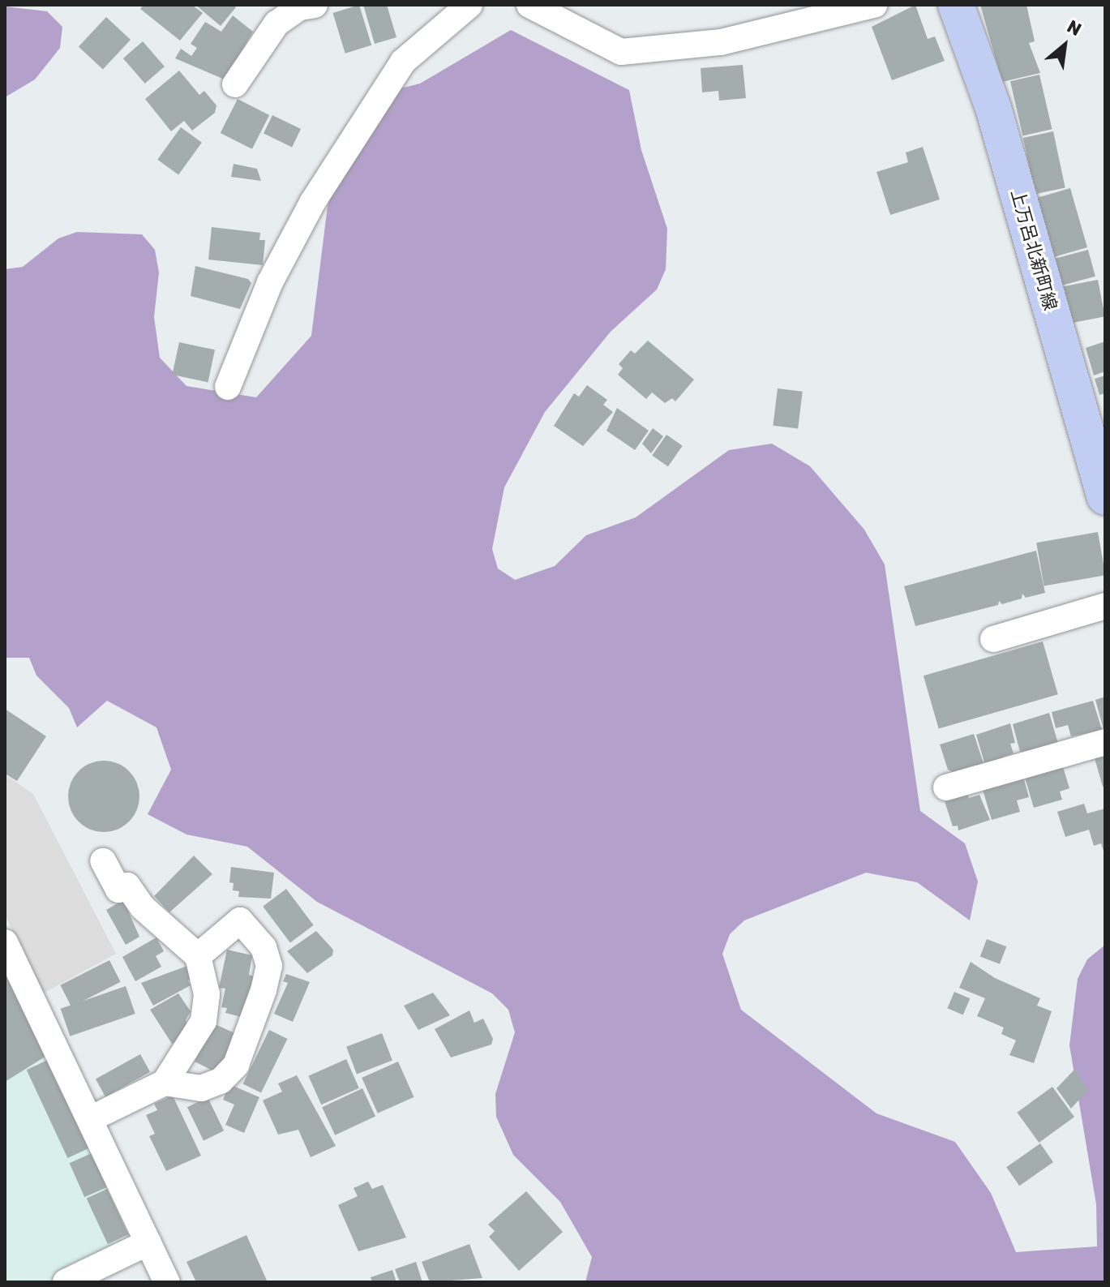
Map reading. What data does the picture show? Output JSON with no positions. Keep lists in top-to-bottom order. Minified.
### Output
{"streets":{"main road":["上万呂北新町線"]},"north":"top right"}
